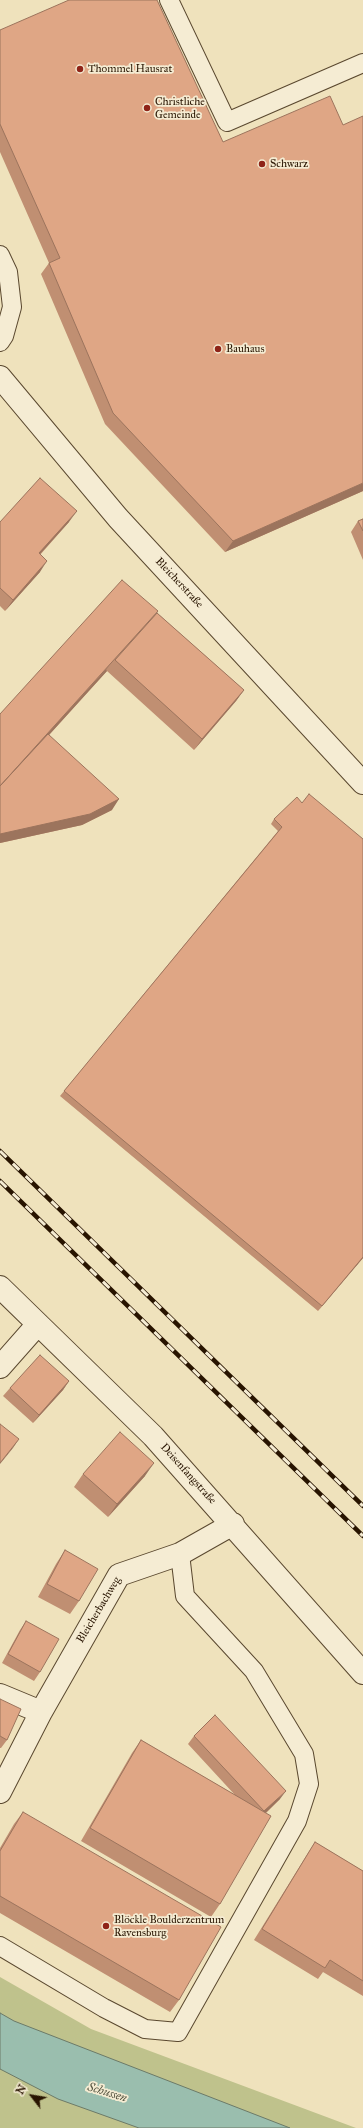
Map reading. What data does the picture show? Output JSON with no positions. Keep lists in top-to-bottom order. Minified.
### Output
{"streets":{"street":["Bleicherstraße","Deisenfangstraße","Bleicherbachweg"]},"crossings":[["Deisenfangstraße","Bleicherbachweg"]],"water":["Schussen"],"places":["Thommel Hausrat","Christliche Gemeinde","Schwarz","Bauhaus","Blöckle Boulderzentrum Ravensburg"],"north":"top left"}
